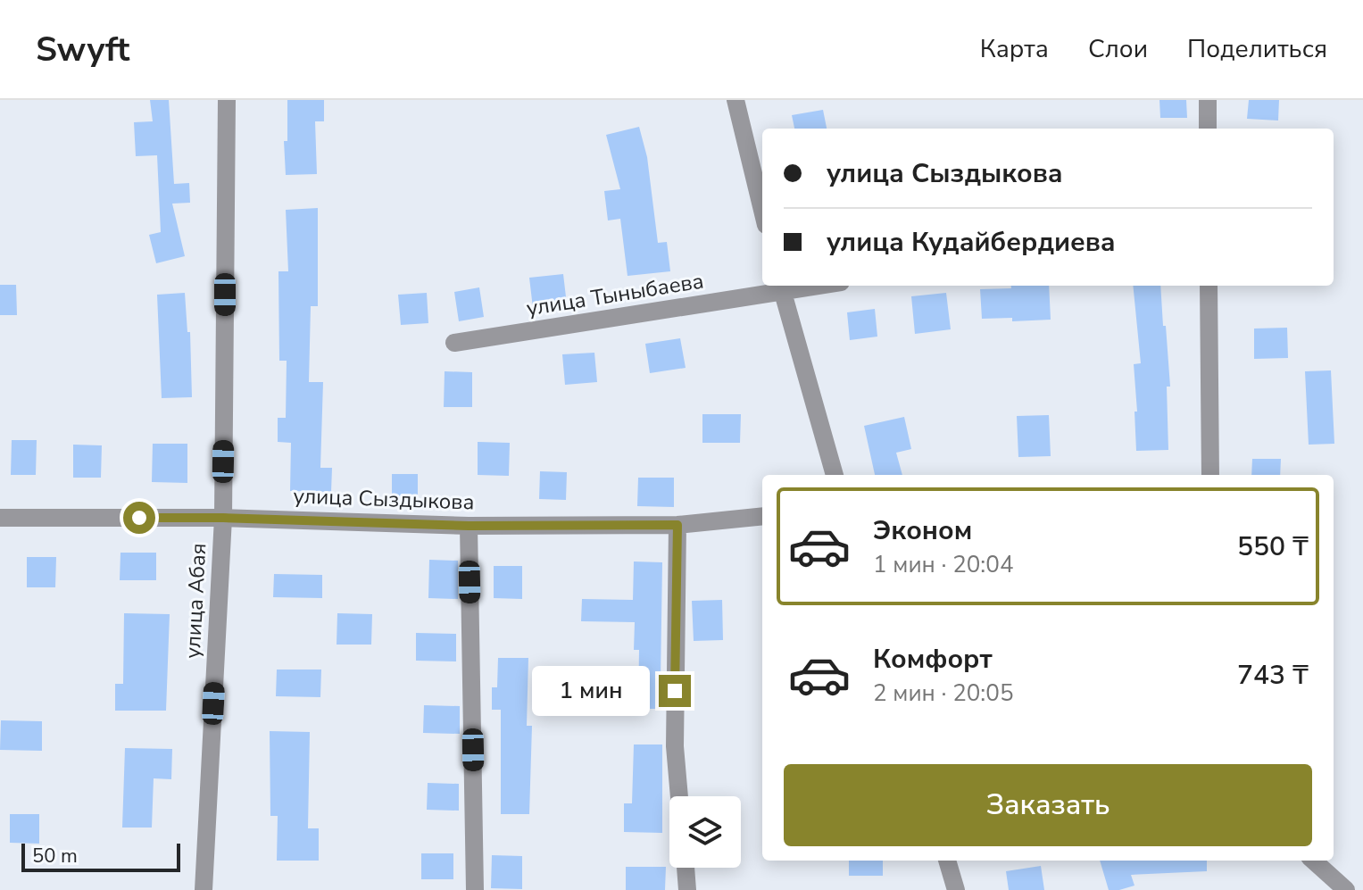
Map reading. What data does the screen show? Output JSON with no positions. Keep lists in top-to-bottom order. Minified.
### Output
{"streets":{"street":["улица Тыныбаева","улица Сыздыкова","улица Абая"]},"crossings":[["улица Сыздыкова","улица Абая"]],"scale_bar":"50 m","page":{"header":"Swyft","nav":["Карта","Слои","Поделиться"],"banner":["улица Сыздыкова","улица Кудайбердиева"],"list":[{"name":"Эконом","note":"1 мин · 20:04","value":"550 ₸"},{"name":"Комфорт","note":"2 мин · 20:05","value":"743 ₸"}],"bubble":"1 мин","buttons":"Заказать","scale":"50 m"}}
